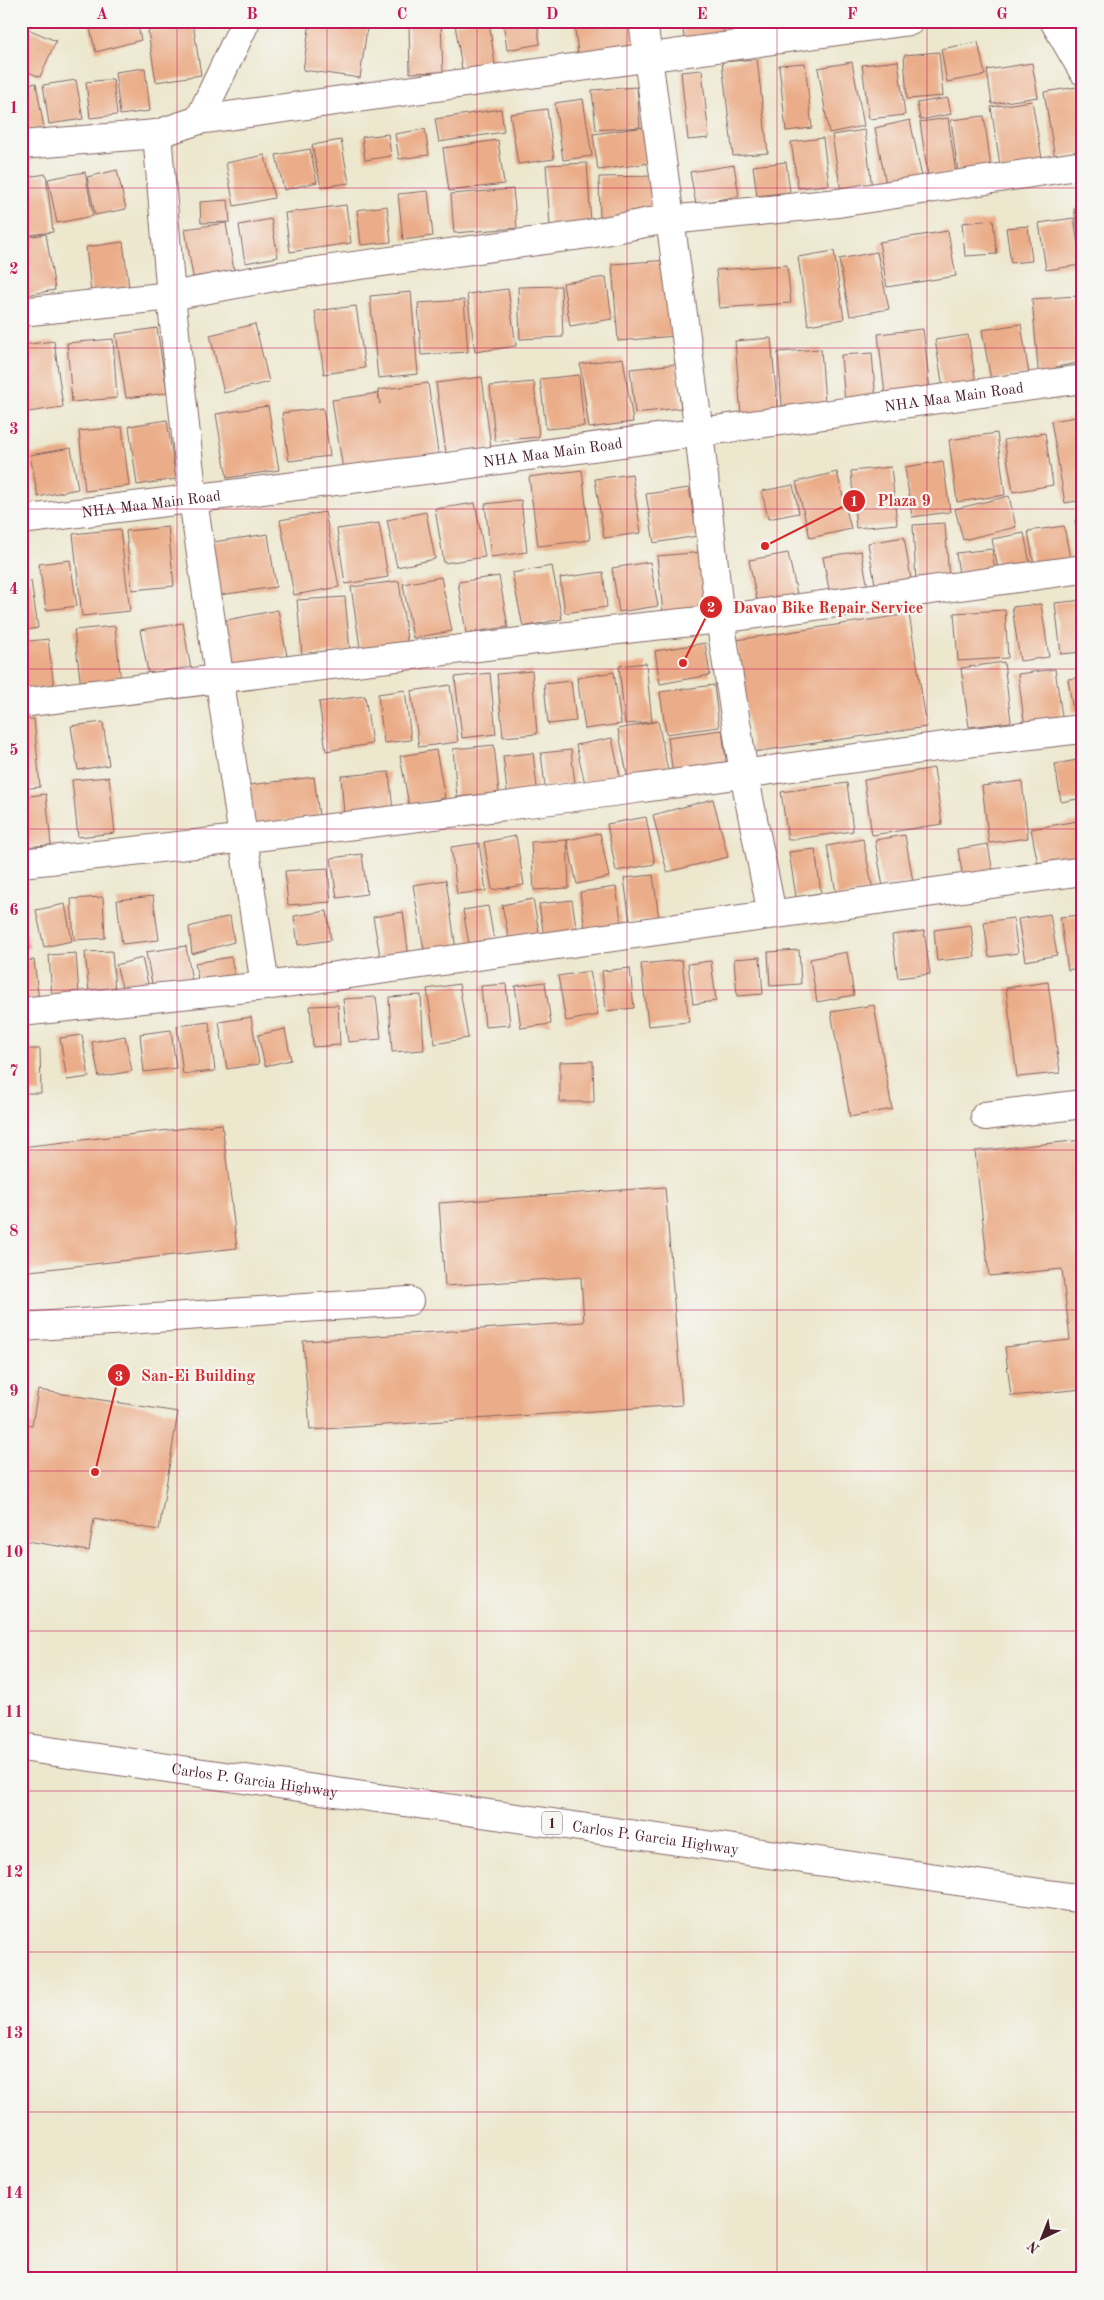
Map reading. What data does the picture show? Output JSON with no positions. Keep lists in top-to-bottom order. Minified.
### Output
{"streets":{"main road":["NHA Maa Main Road","Carlos P. Garcia Highway","1"]},"places":["Plaza 9","Davao Bike Repair Service","San-Ei Building"],"north":"bottom left","grid":{"columns":["A","B","C","D","E","F","G"],"rows":["1","2","3","4","5","6","7","8","9","10","11","12","13","14"]}}
